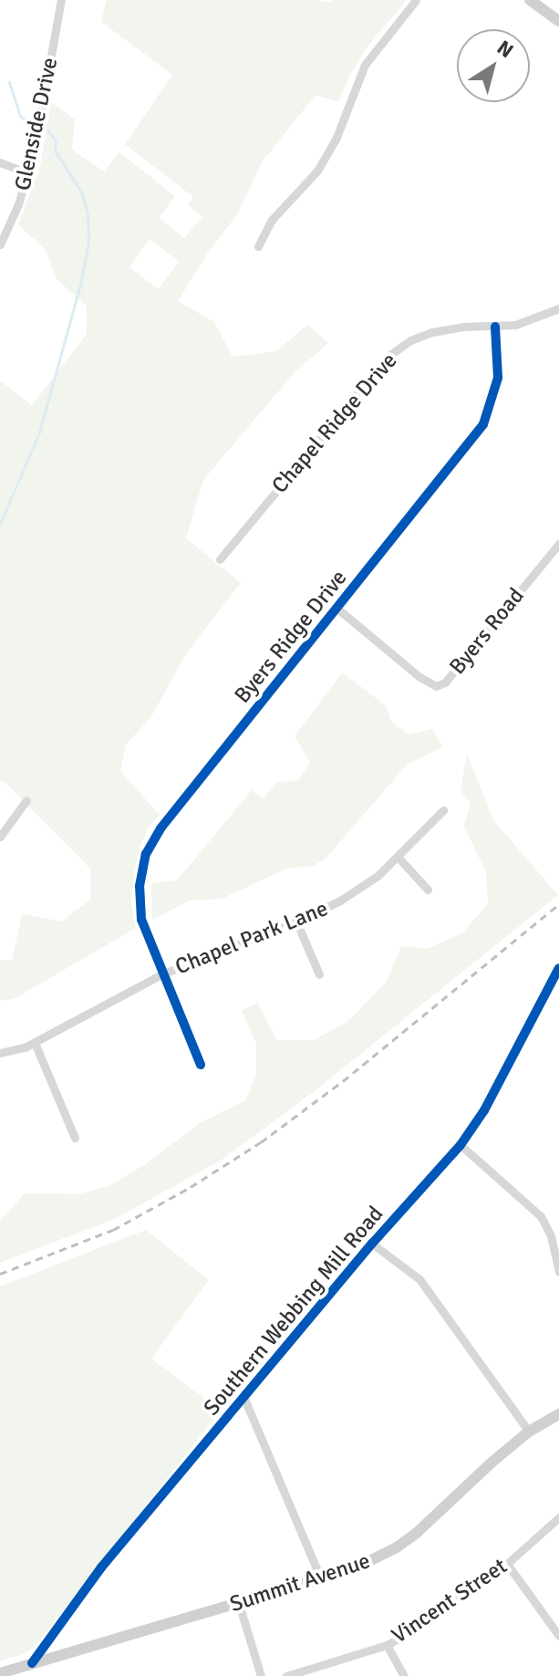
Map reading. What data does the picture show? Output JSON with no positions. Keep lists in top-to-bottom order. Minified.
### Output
{"streets":{"main road":["Summit Avenue"],"street":["Glenside Drive","Chapel Ridge Drive","Byers Road","Byers Ridge Drive","Chapel Park Lane","Southern Webbing Mill Road","Vincent Street"]},"crossings":[["Chapel Ridge Drive","Byers Ridge Drive"],["Byers Road","Byers Ridge Drive"],["Byers Ridge Drive","Chapel Park Lane"],["Southern Webbing Mill Road","Summit Avenue"]],"north":"top right"}
